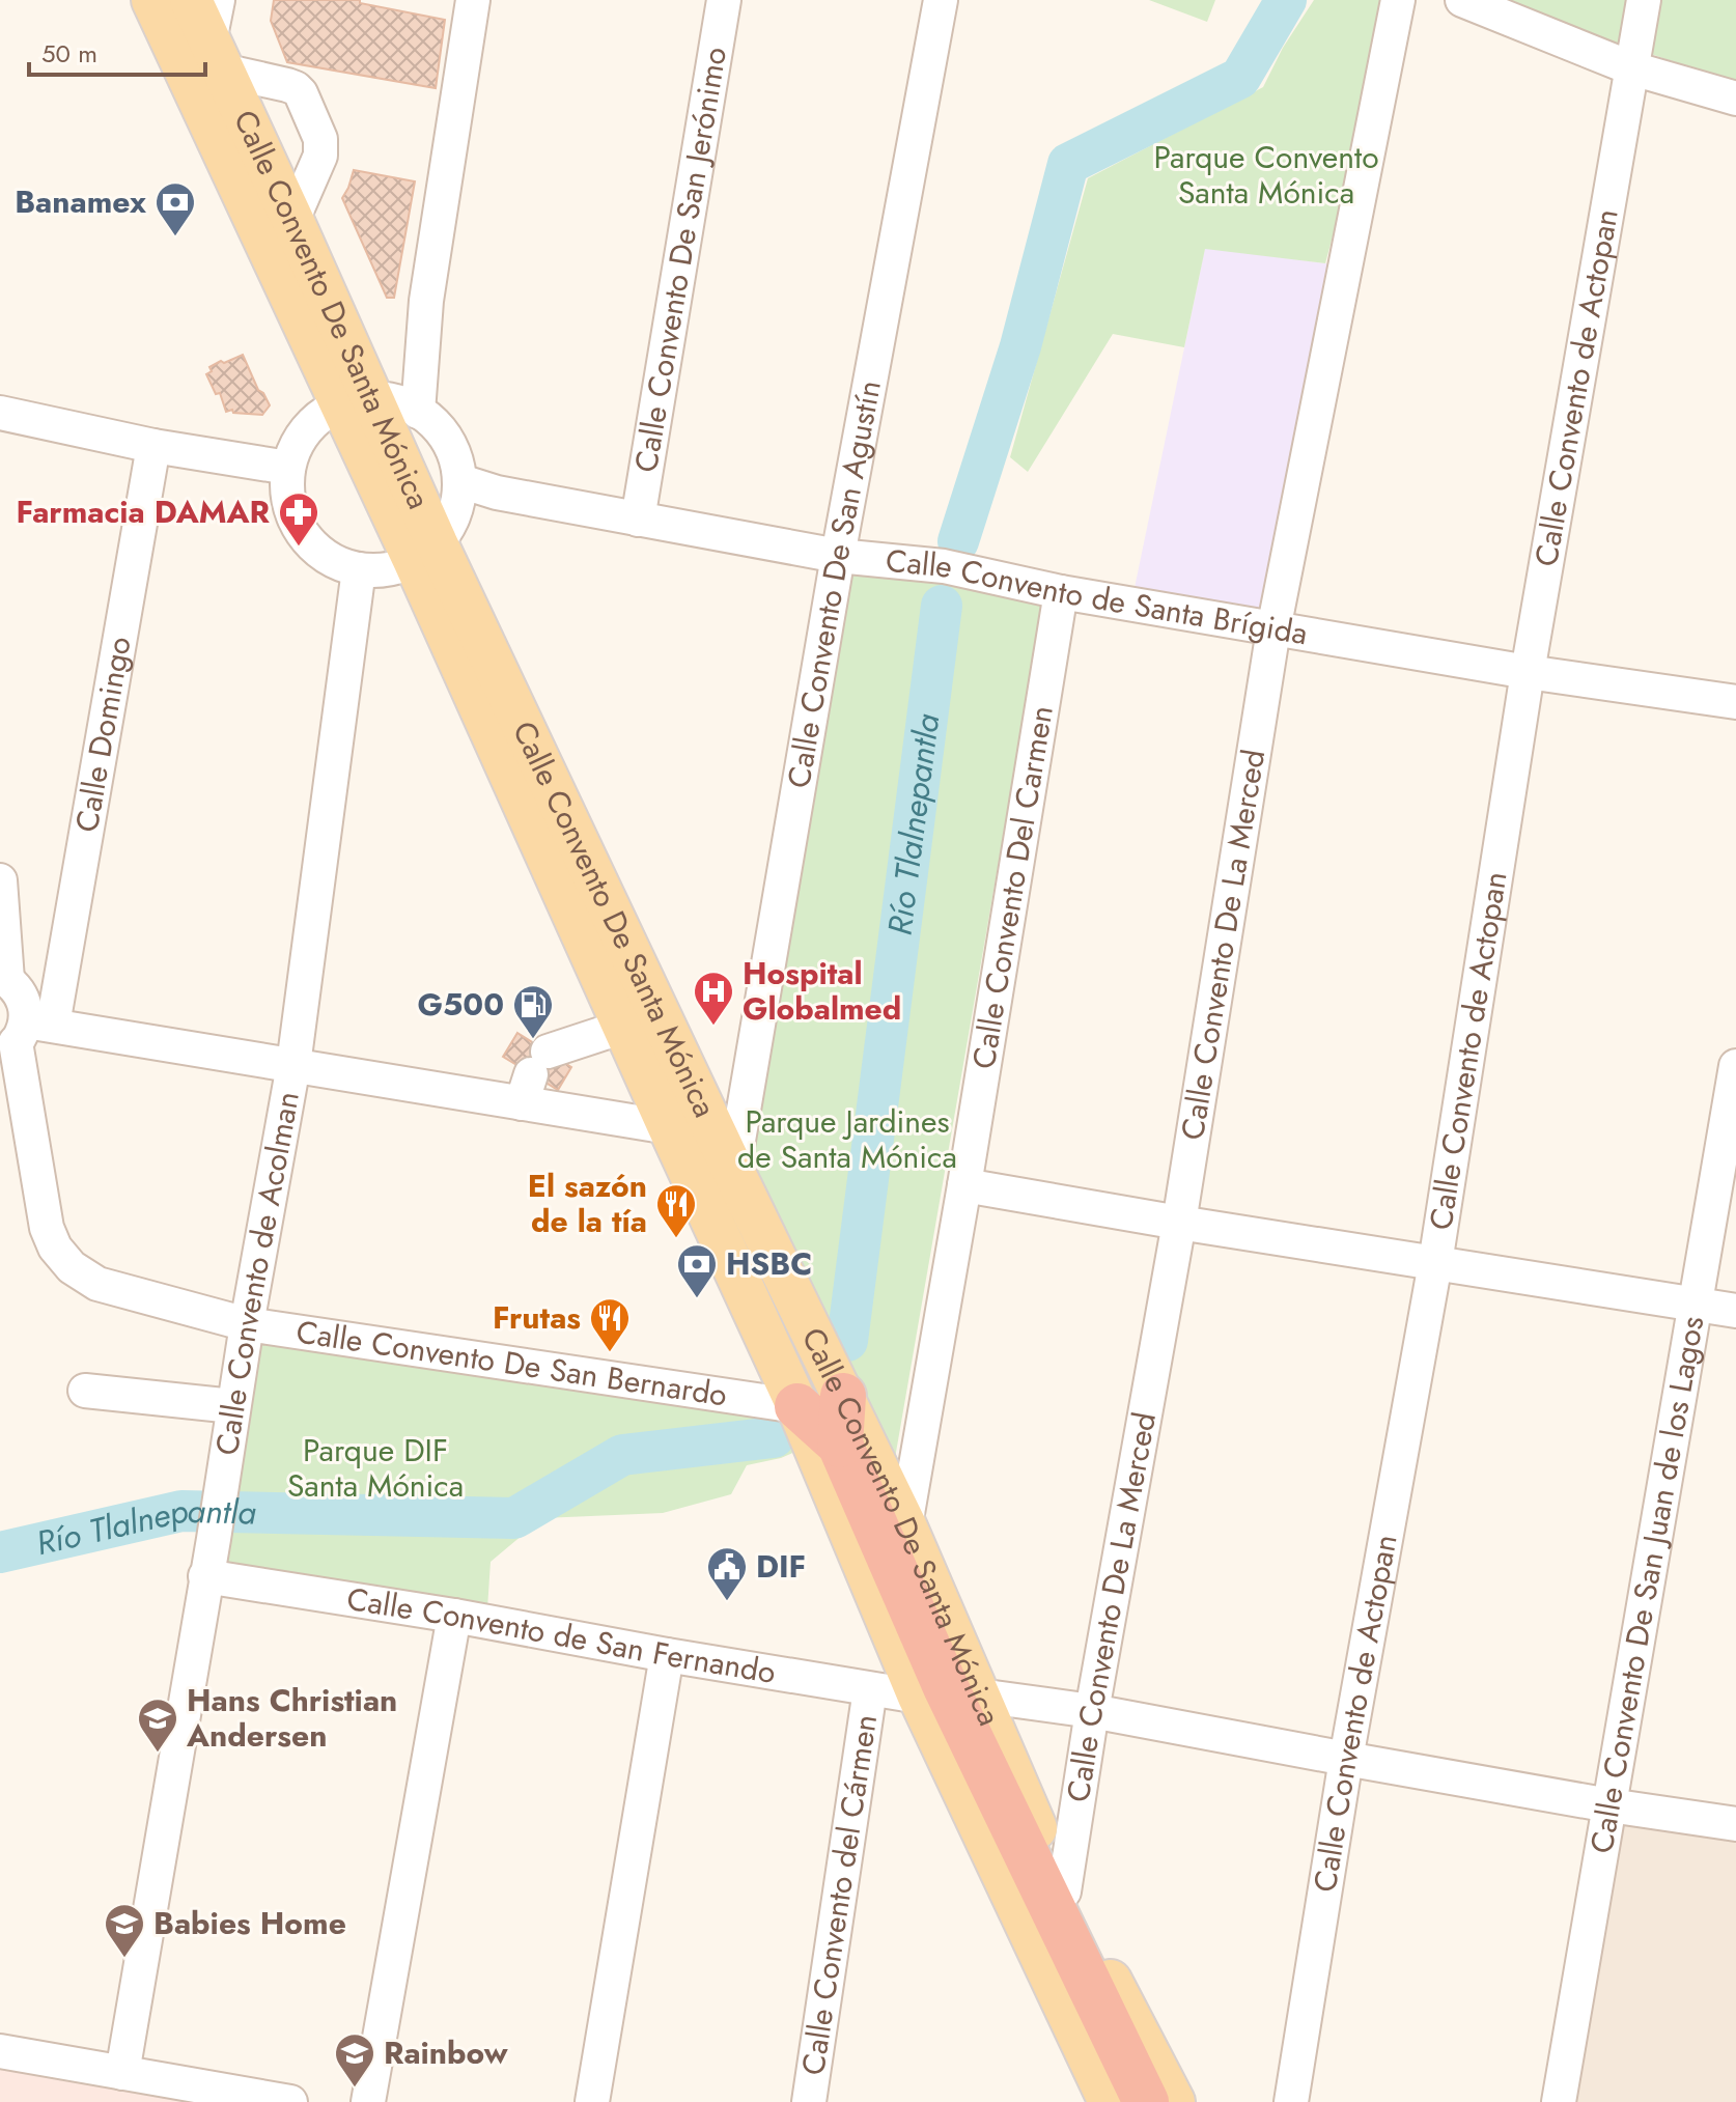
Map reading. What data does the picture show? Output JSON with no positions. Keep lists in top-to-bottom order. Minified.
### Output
{"streets":{"main road":["Calle Convento De Santa Mónica"],"street":["Calle Convento De San Jerónimo","Calle Convento de Actopan","Calle Convento De San Agustín","Calle Convento de Santa Brígida","Calle Domingo","Calle Convento Del Carmen","Calle Convento De La Merced","Calle Convento de Acolman","Calle Convento De San Bernardo","Calle Convento De San Juan de los Lagos","Calle Convento de San Fernando","Calle Convento del Cármen"]},"crossings":[["Calle Convento De San Jerónimo","Calle Convento de Santa Brígida"],["Calle Convento De Santa Mónica","Calle Convento De San Agustín"],["Calle Convento De Santa Mónica","Calle Convento Del Carmen"],["Calle Convento De Santa Mónica","Calle Convento De La Merced"],["Calle Convento De Santa Mónica","Calle Convento De San Bernardo"],["Calle Convento De Santa Mónica","Calle Convento de San Fernando"],["Calle Convento de Actopan","Calle Convento de Santa Brígida"],["Calle Convento de Actopan","Calle Convento de San Fernando"],["Calle Convento De San Agustín","Calle Convento de Santa Brígida"],["Calle Convento de Santa Brígida","Calle Convento Del Carmen"],["Calle Convento de Santa Brígida","Calle Convento De La Merced"],["Calle Domingo","Calle Convento De San Bernardo"],["Calle Convento De La Merced","Calle Convento de San Fernando"],["Calle Convento de Acolman","Calle Convento De San Bernardo"],["Calle Convento de Acolman","Calle Convento de San Fernando"],["Calle Convento De San Juan de los Lagos","Calle Convento de San Fernando"],["Calle Convento de San Fernando","Calle Convento del Cármen"]],"water":["Río Tlalnepantla"],"parks":["Parque Convento Santa Mónica","Parque Jardines de Santa Mónica","Parque DIF Santa Mónica"],"places":{"bank":["Banamex","HSBC"],"pharmacy":["Farmacia DAMAR"],"hospital":["Hospital Globalmed"],"fuel station":["G500"],"restaurant":["El sazón de la tía","Frutas"],"public building":["DIF"],"school or university":["Hans Christian Andersen","Babies Home","Rainbow"]},"scale_bar":"50 m"}
